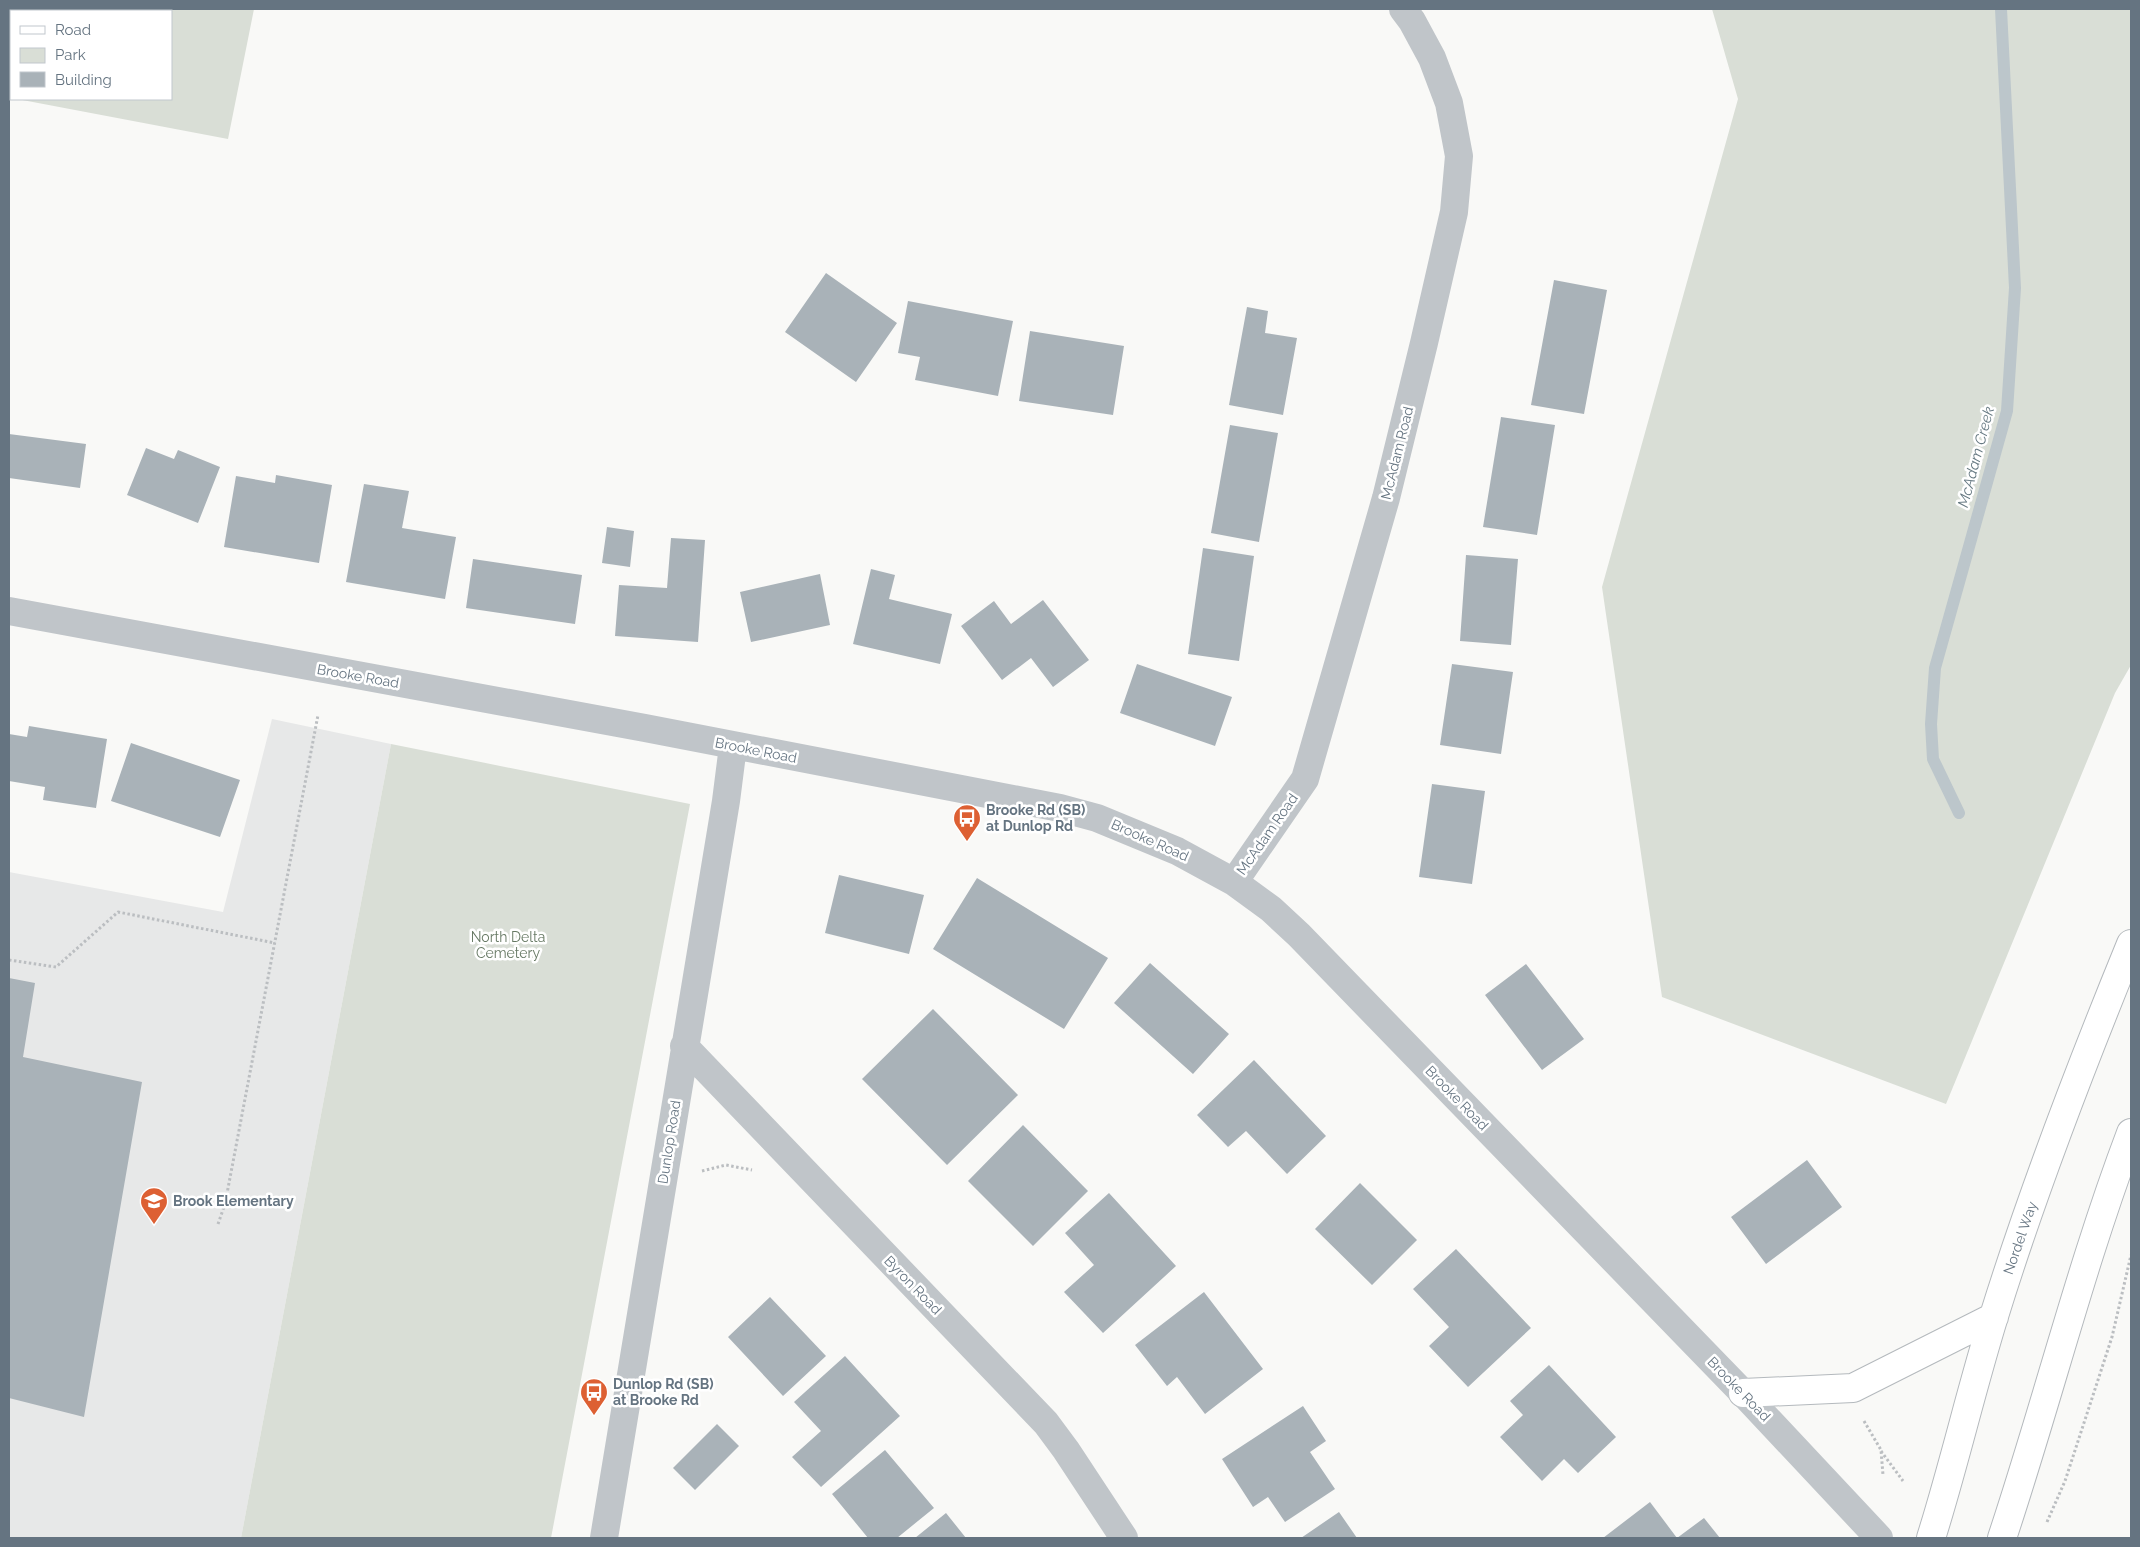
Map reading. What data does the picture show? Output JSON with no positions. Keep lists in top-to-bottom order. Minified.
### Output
{"streets":{"main road":["Nordel Way"],"street":["McAdam Road","Brooke Road","Dunlop Road","Byron Road"]},"crossings":[["McAdam Road","Brooke Road"],["Brooke Road","Dunlop Road"],["Dunlop Road","Byron Road"]],"water":["McAdam Creek"],"parks":["North Delta Cemetery"],"places":{"bus stop":["Brooke Rd (SB) at Dunlop Rd","Dunlop Rd (SB) at Brooke Rd"],"school or university":["Brook Elementary"]},"legend":["Road","Park","Building"]}
